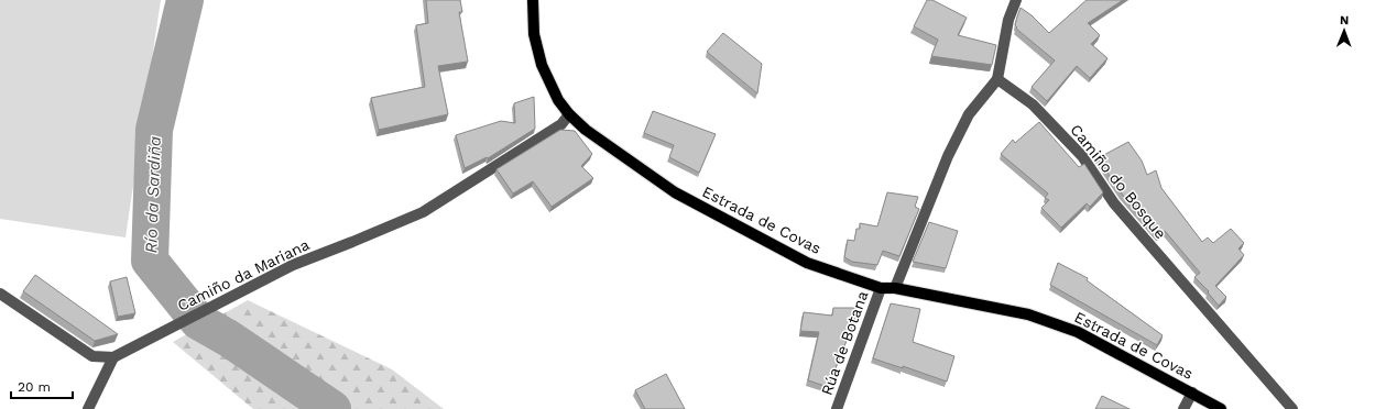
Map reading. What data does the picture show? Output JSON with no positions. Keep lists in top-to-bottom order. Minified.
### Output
{"streets":{"main road":["Estrada de Covas"],"street":["Camiño do Bosque","Camiño da Mariana","Rúa de Botana"]},"crossings":[["Estrada de Covas","Camiño da Mariana"],["Estrada de Covas","Rúa de Botana"]],"water":["Río da Sardiña"],"scale_bar":"20 m","north":"top"}
